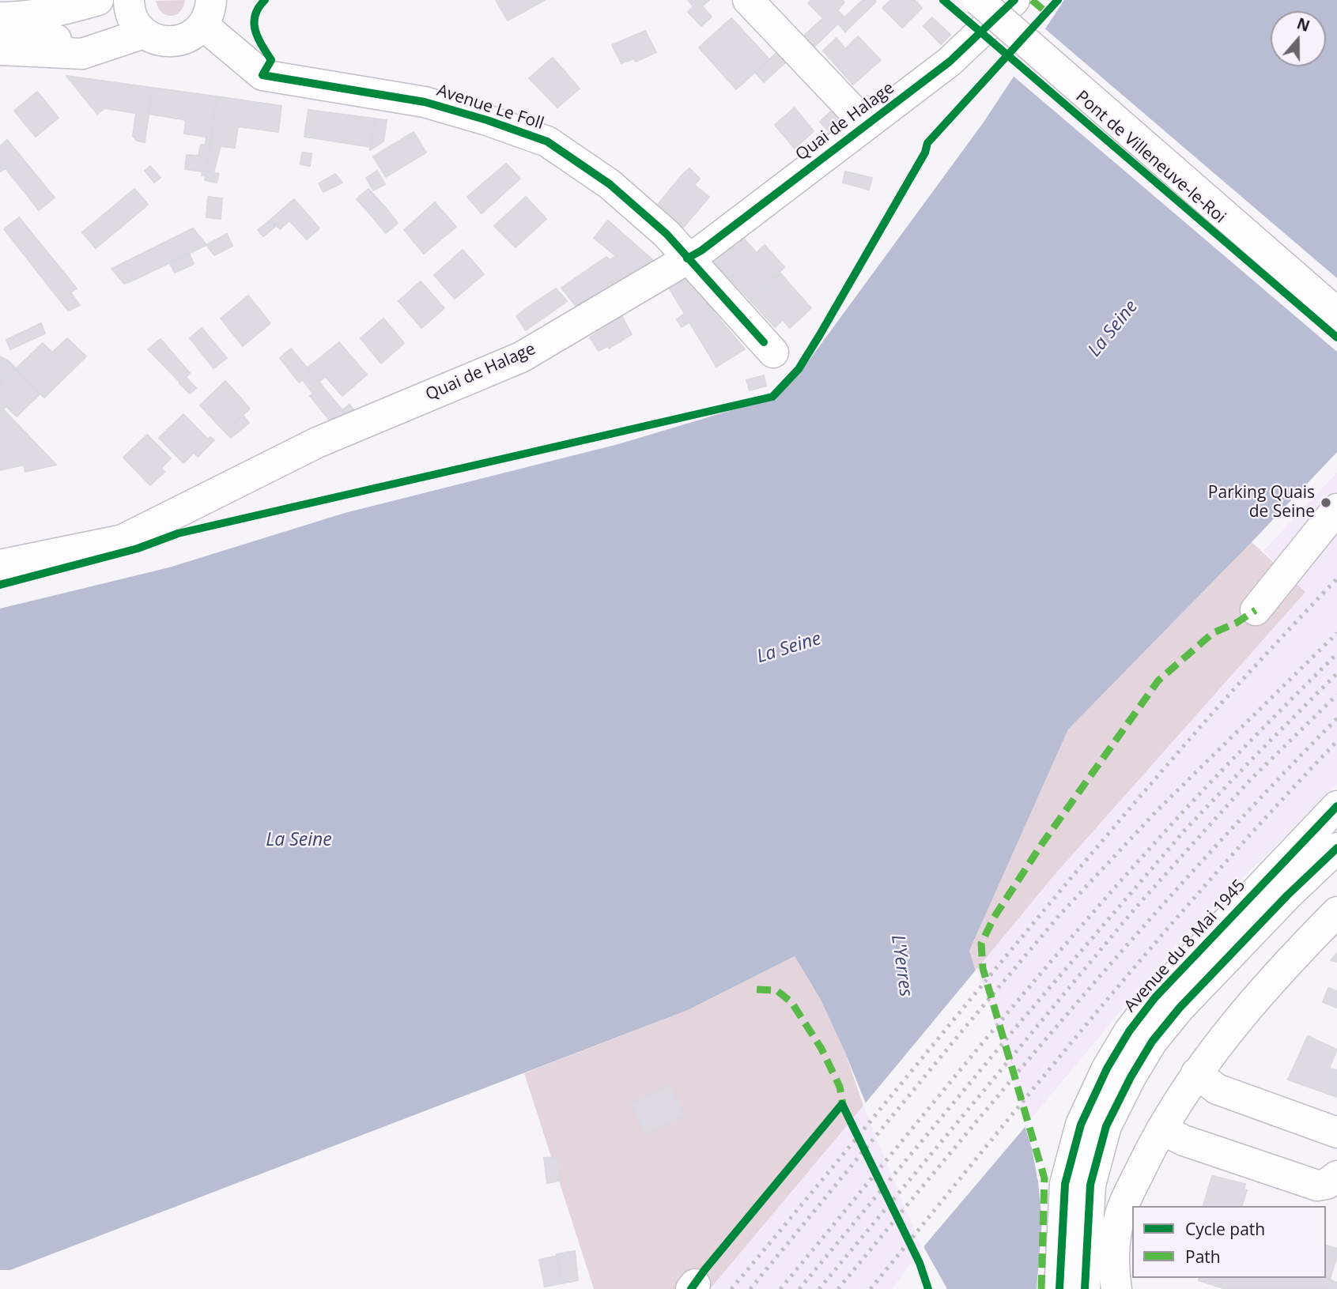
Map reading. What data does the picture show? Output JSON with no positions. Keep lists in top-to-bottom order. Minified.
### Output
{"streets":{"street":["Avenue Le Foll","Quai de Halage","Pont de Villeneuve-le-Roi","Avenue du 8 Mai 1945"]},"crossings":[["Avenue Le Foll","Quai de Halage"]],"water":["La Seine","L'Yerres"],"places":["Parking Quais de Seine"],"legend":["Cycle path","Path"],"north":"top"}
